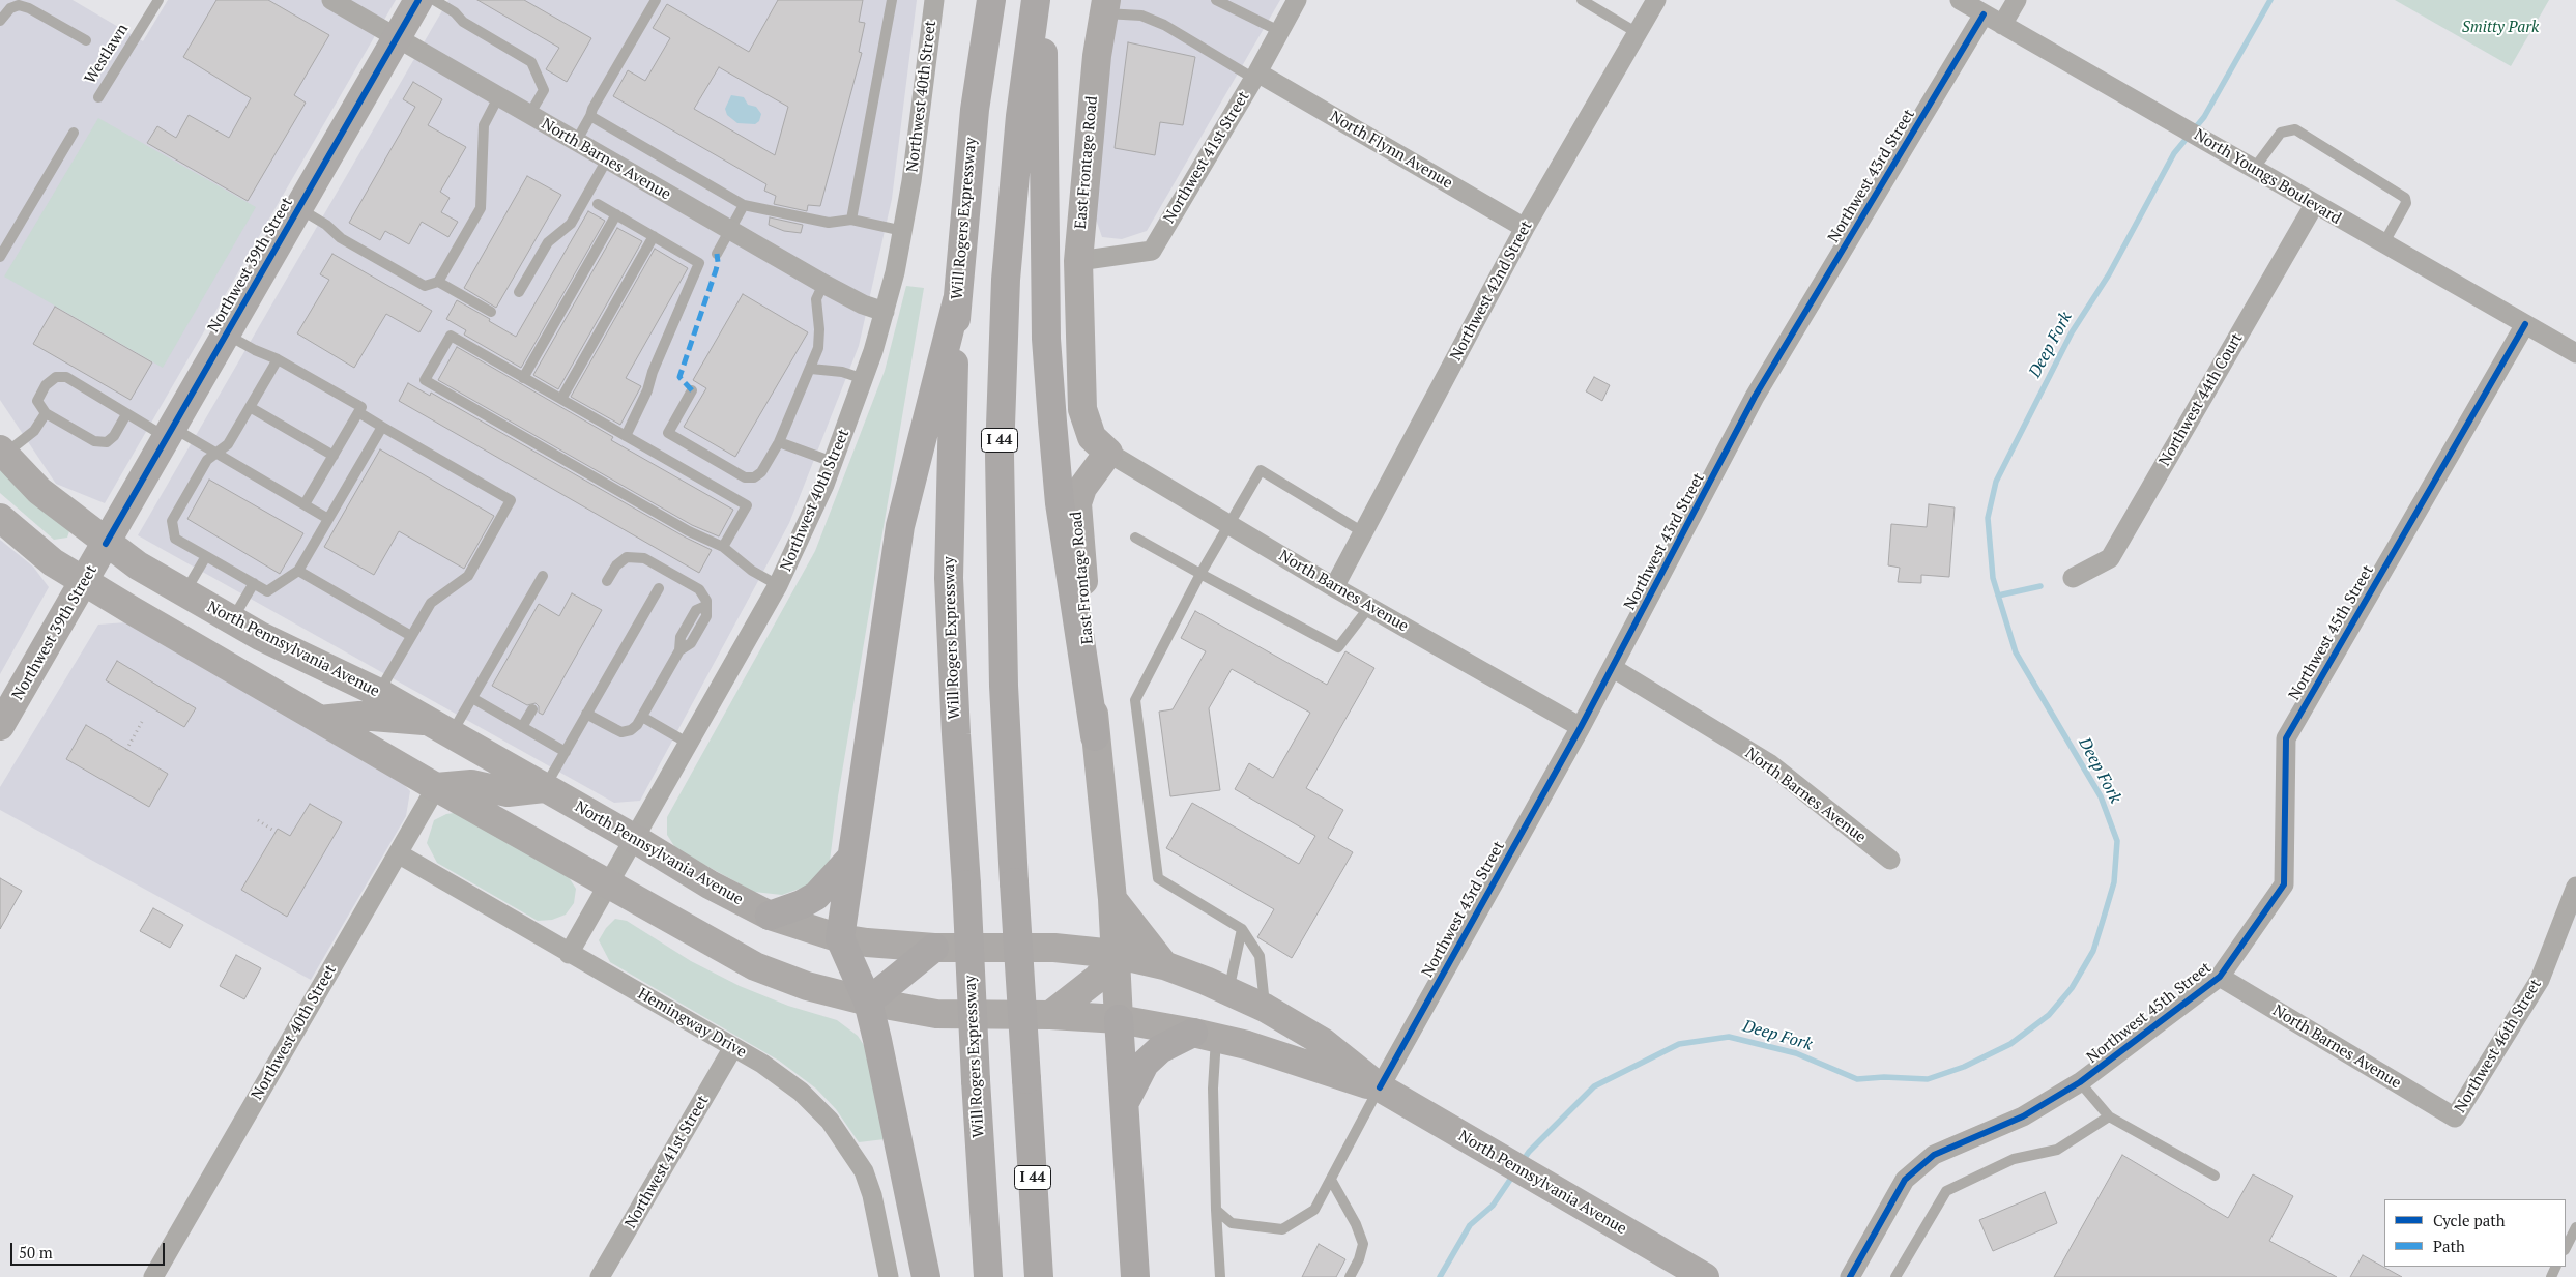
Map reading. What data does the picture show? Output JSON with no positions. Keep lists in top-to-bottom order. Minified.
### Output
{"streets":{"highway":["Will Rogers Expressway","I 44"],"main road":["East Frontage Road","Northwest 39th Street","North Pennsylvania Avenue"],"street":["Northwest 40th Street","North Flynn Avenue","Northwest 41st Street","North Barnes Avenue","Northwest 43rd Street","North Youngs Boulevard","Northwest 42nd Street","Northwest 44th Court","Northwest 45th Street","Hemingway Drive","Northwest 46th Street"],"lane":["Westlawn"]},"crossings":[["Northwest 40th Street","North Barnes Avenue"],["Northwest 40th Street","North Pennsylvania Avenue"],["Northwest 40th Street","Hemingway Drive"],["North Flynn Avenue","Northwest 41st Street"],["North Flynn Avenue","Northwest 42nd Street"],["Northwest 41st Street","East Frontage Road"],["Northwest 41st Street","Hemingway Drive"],["North Barnes Avenue","East Frontage Road"],["North Barnes Avenue","Northwest 43rd Street"],["North Barnes Avenue","Northwest 39th Street"],["North Barnes Avenue","Northwest 42nd Street"],["North Barnes Avenue","Northwest 45th Street"],["North Barnes Avenue","Northwest 46th Street"],["East Frontage Road","North Pennsylvania Avenue"],["Northwest 43rd Street","North Youngs Boulevard"],["Northwest 43rd Street","North Pennsylvania Avenue"],["North Youngs Boulevard","Northwest 44th Court"],["North Youngs Boulevard","Northwest 45th Street"],["Northwest 39th Street","North Pennsylvania Avenue"]],"water":["Deep Fork"],"parks":["Smitty Park"],"legend":["Cycle path","Path"],"scale_bar":"50 m"}
